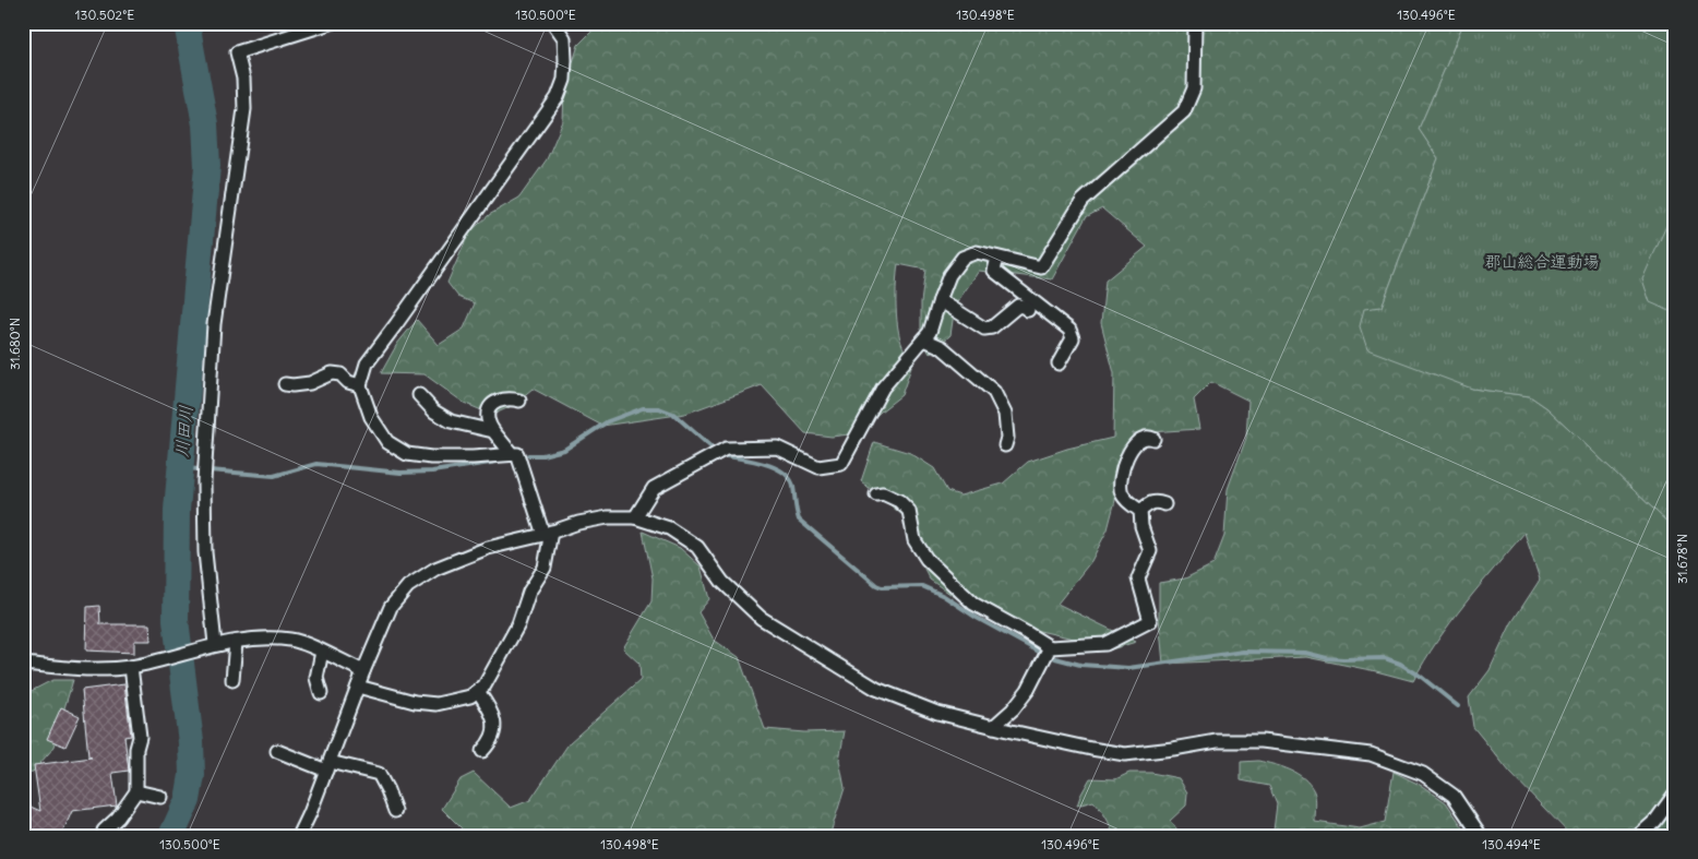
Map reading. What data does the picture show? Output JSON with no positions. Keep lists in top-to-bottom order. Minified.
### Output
{"water":["川田川"],"parks":["郡山総合運動場"],"coordinates":["130.502°E","130.500°E","130.498°E","130.496°E","31.680°N","31.678°N","130.494°E"]}
